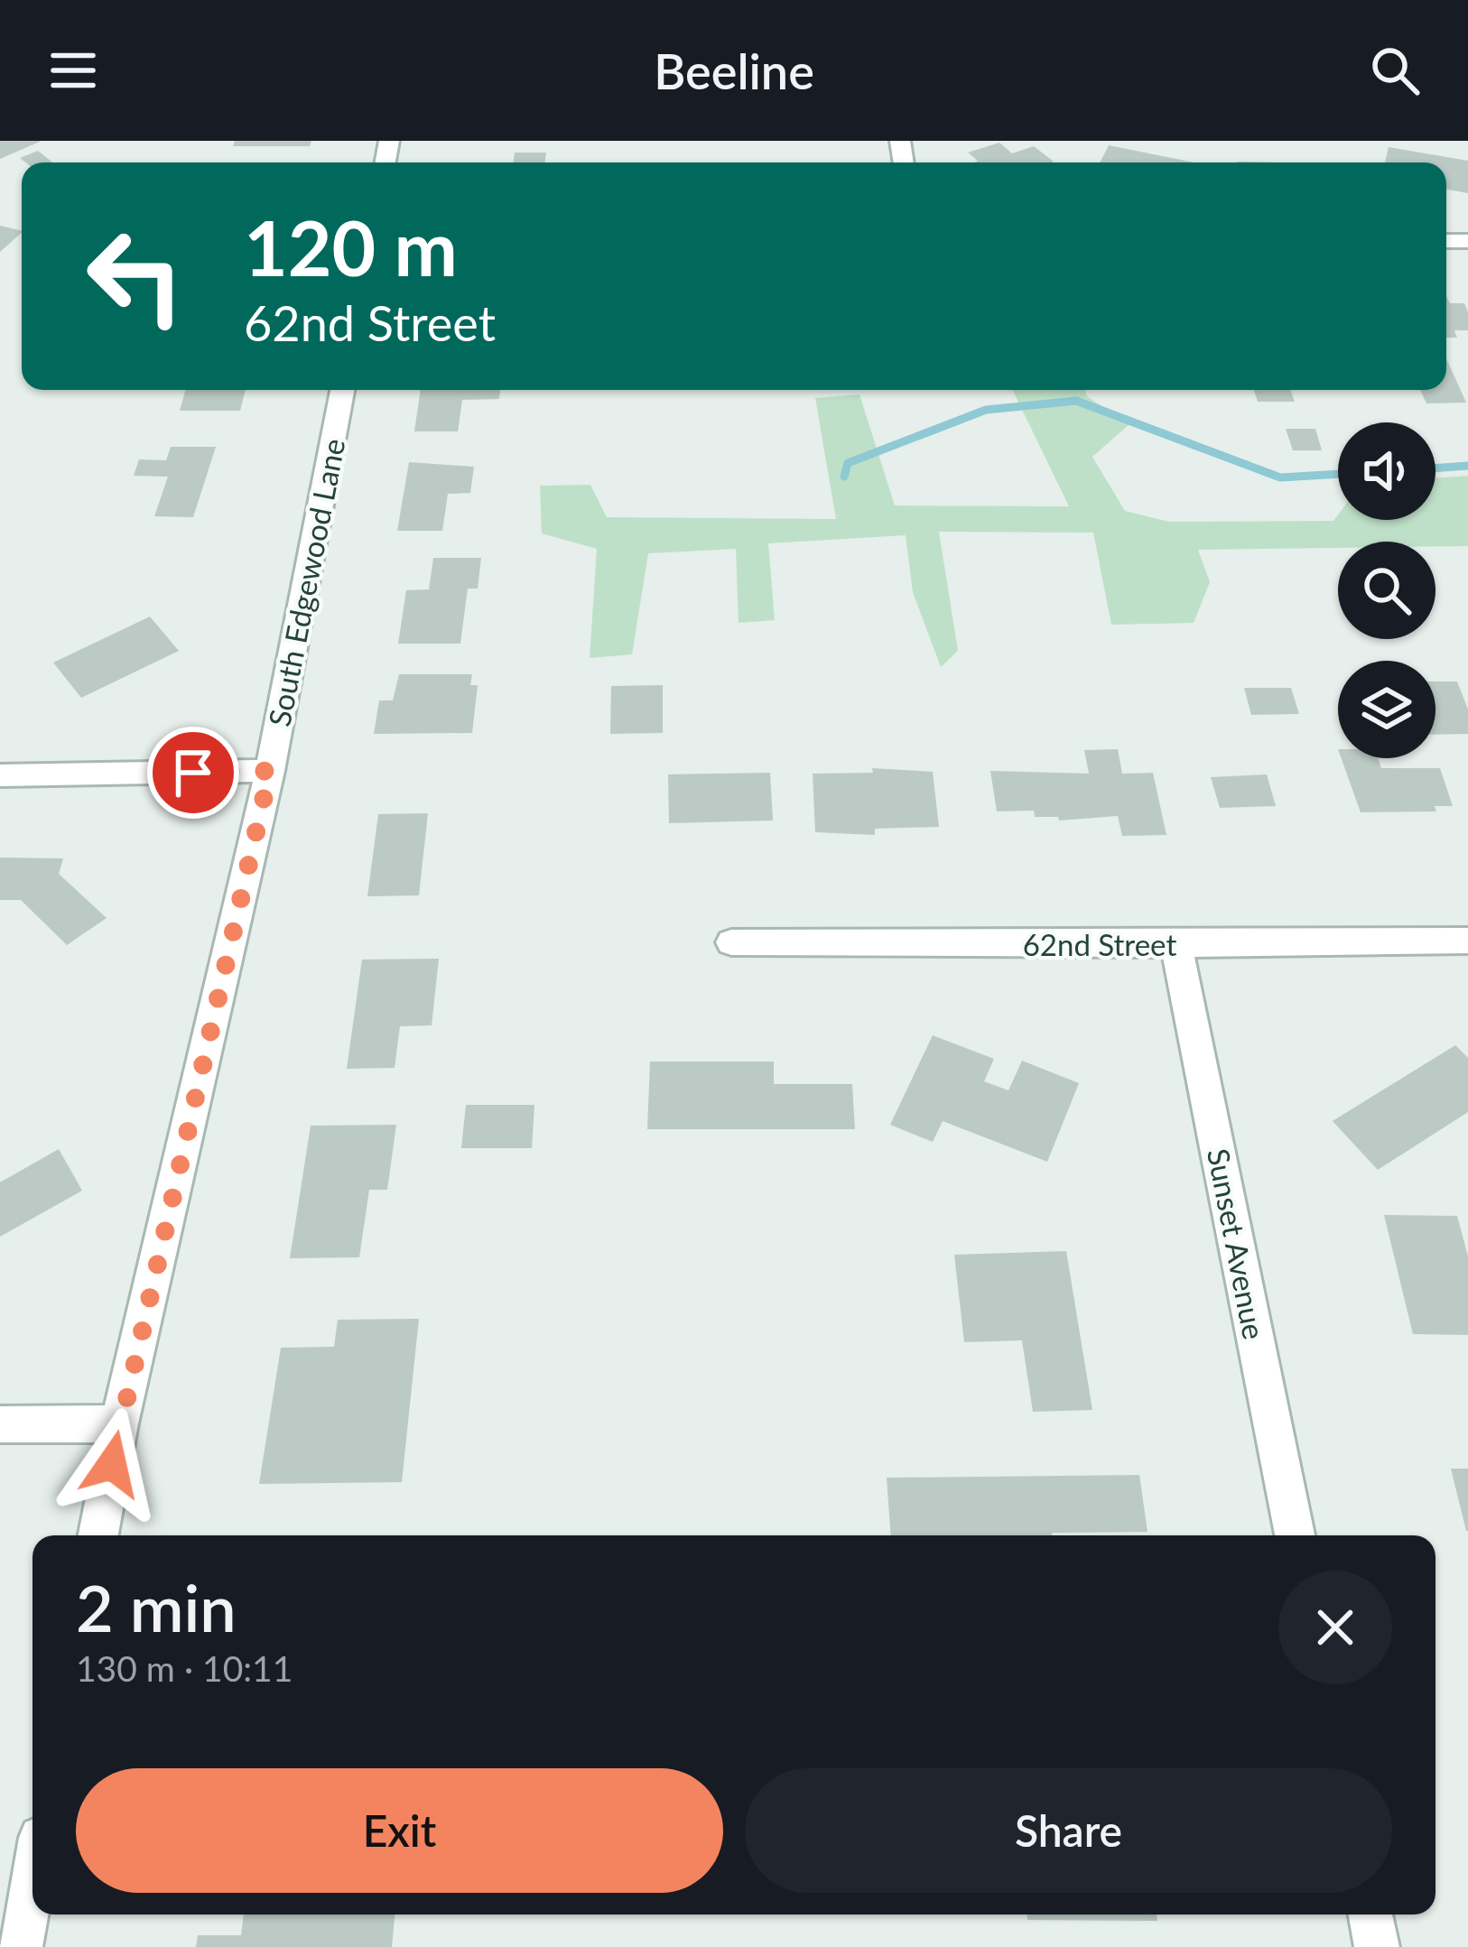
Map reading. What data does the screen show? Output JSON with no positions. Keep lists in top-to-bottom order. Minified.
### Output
{"streets":{"street":["South Edgewood Lane","62nd Street","Sunset Avenue"]},"crossings":[["62nd Street","Sunset Avenue"]],"page":{"header":"Beeline","turn":["120 m","62nd Street"],"heading":["2 min","130 m · 10:11"],"buttons":["Exit","Share"]}}
